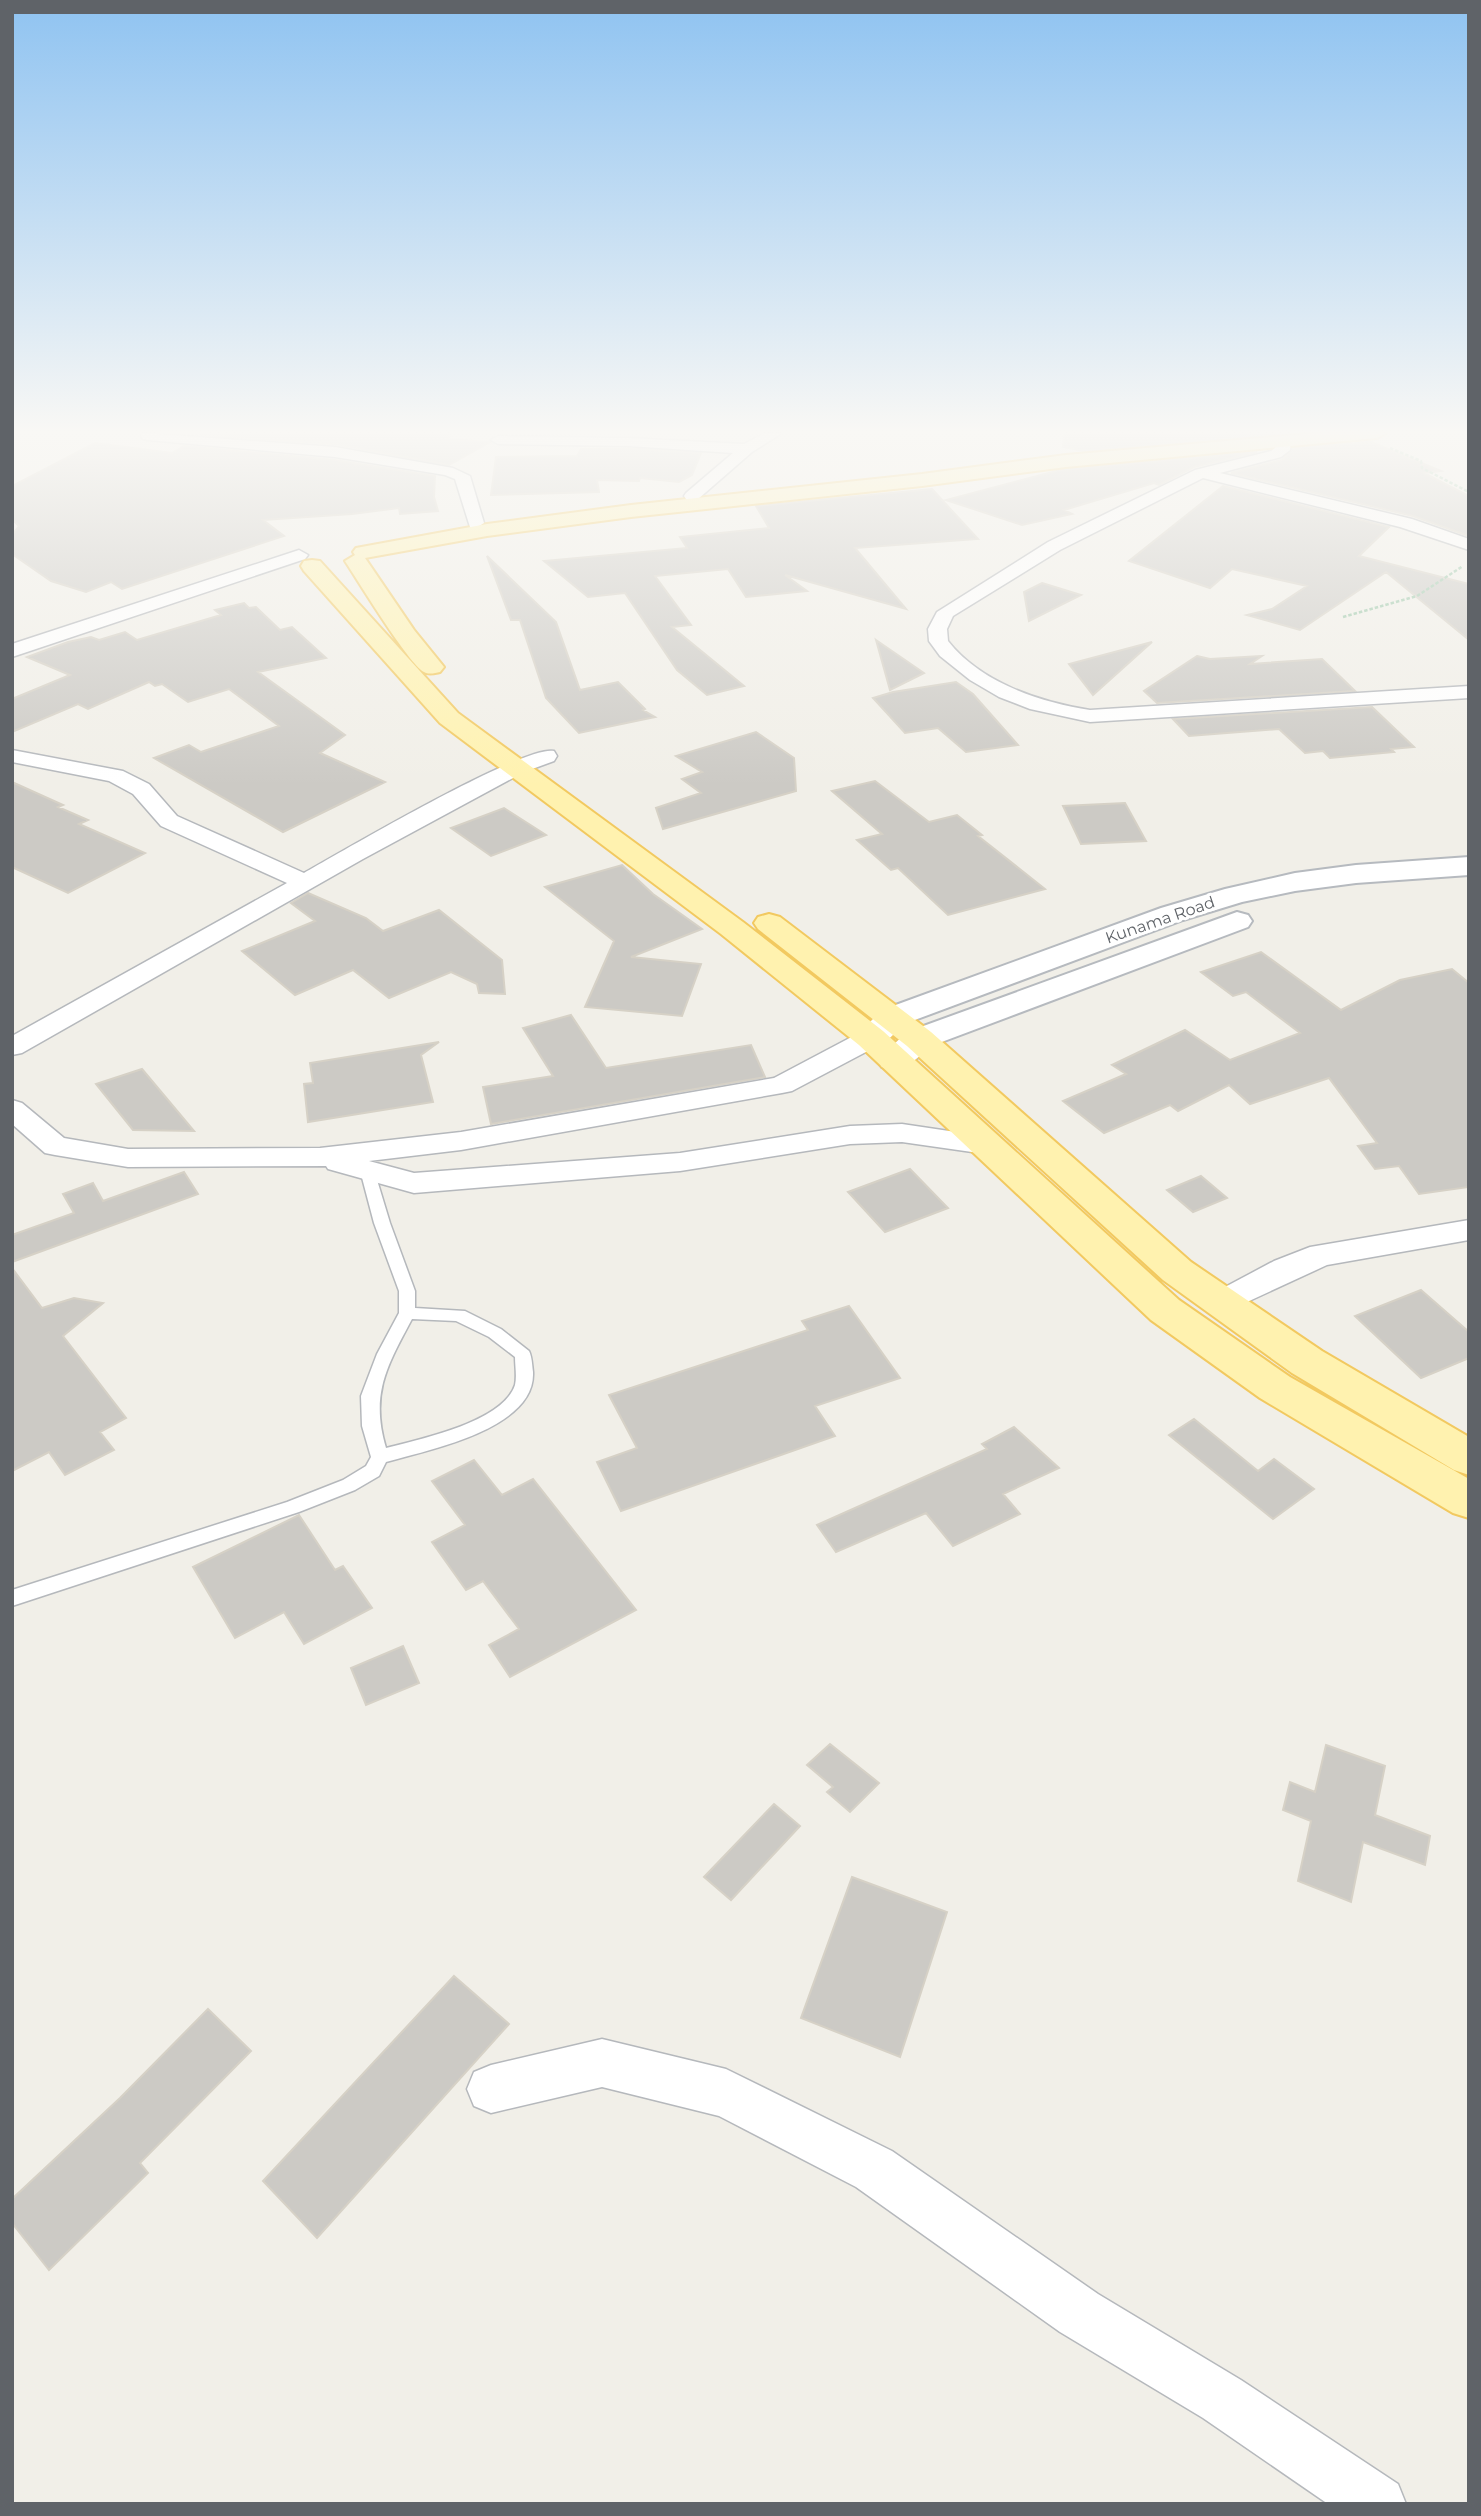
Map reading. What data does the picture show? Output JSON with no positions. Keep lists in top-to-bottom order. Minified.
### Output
{"streets":{"main road":["Kunama Road"]}}
